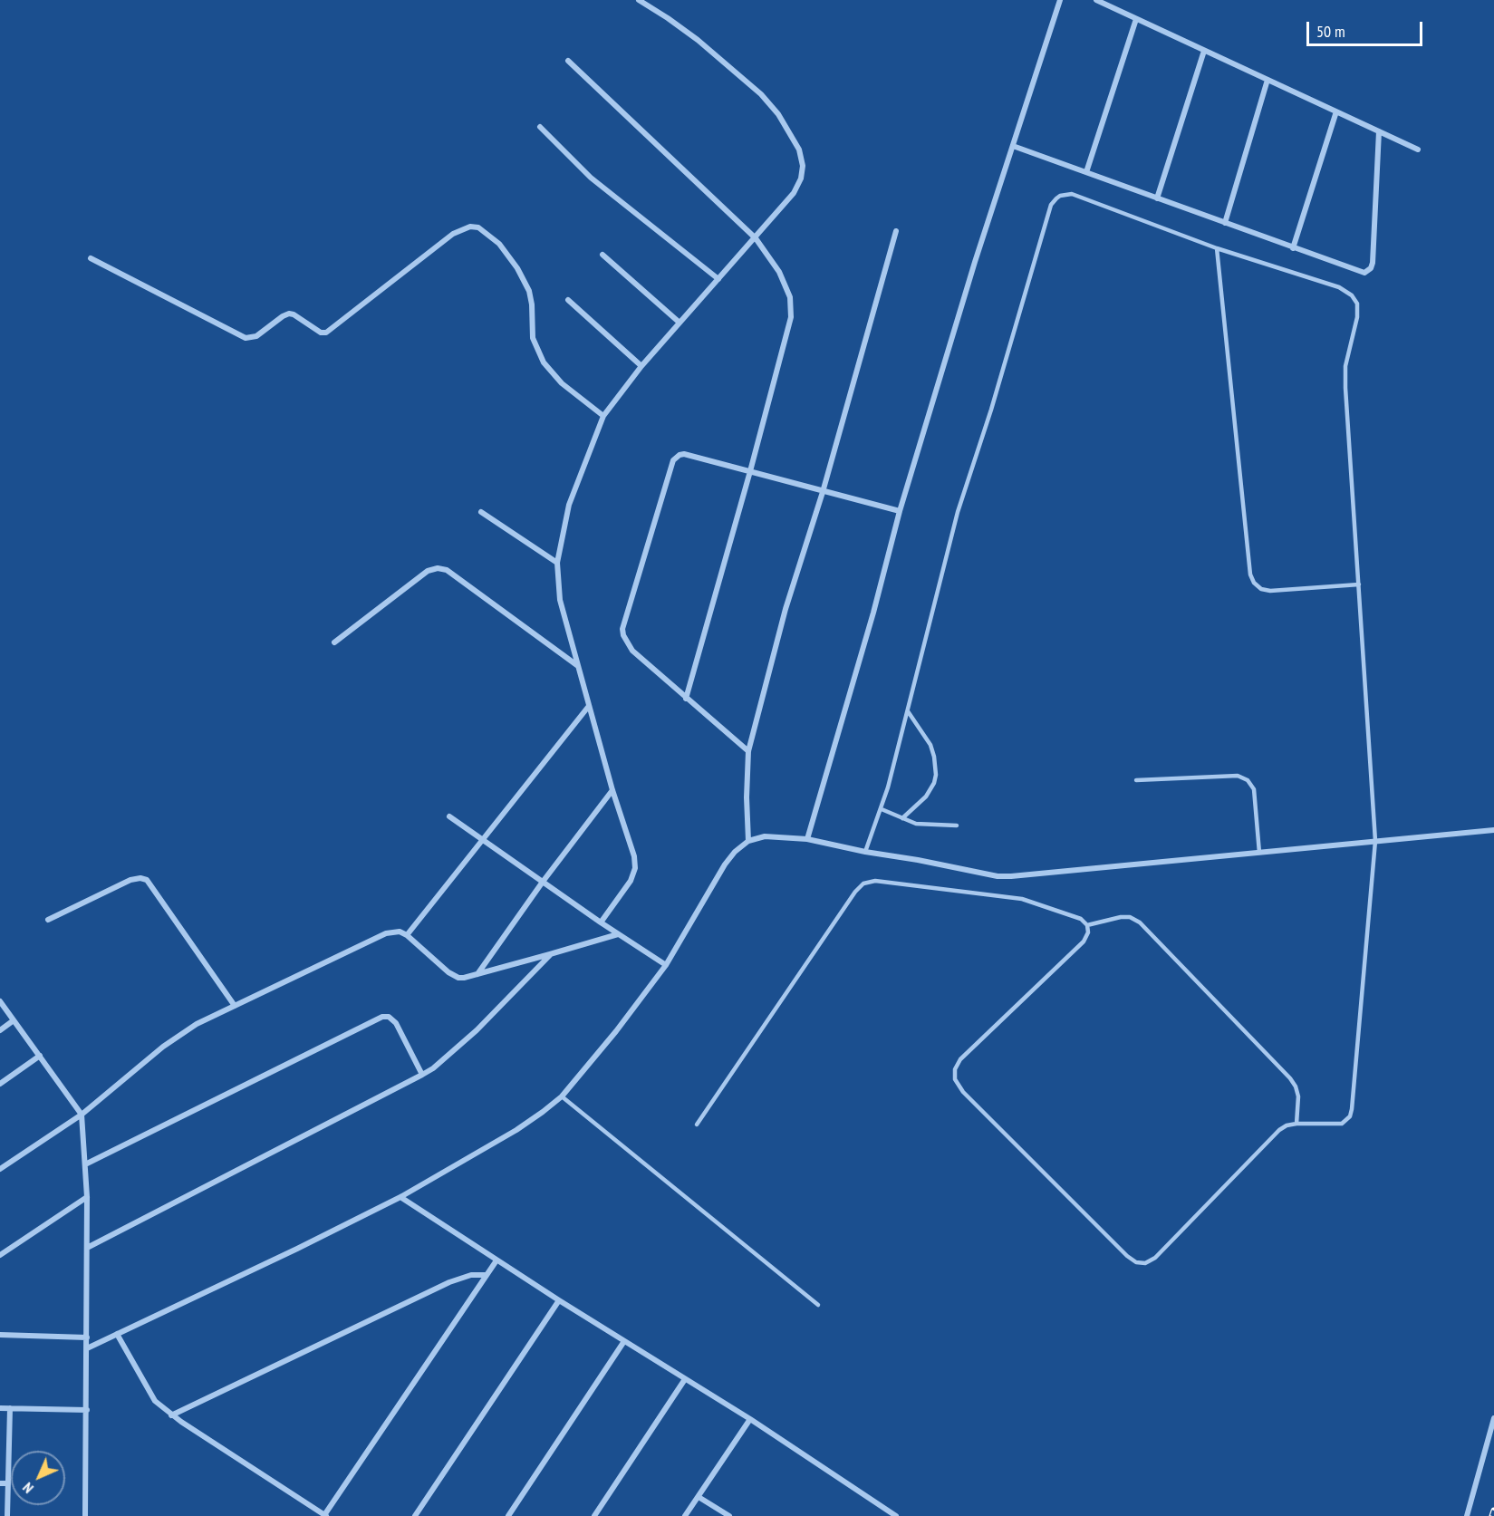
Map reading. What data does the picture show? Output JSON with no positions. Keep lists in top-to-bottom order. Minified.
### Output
{"scale_bar":"50 m","north":"bottom left"}
